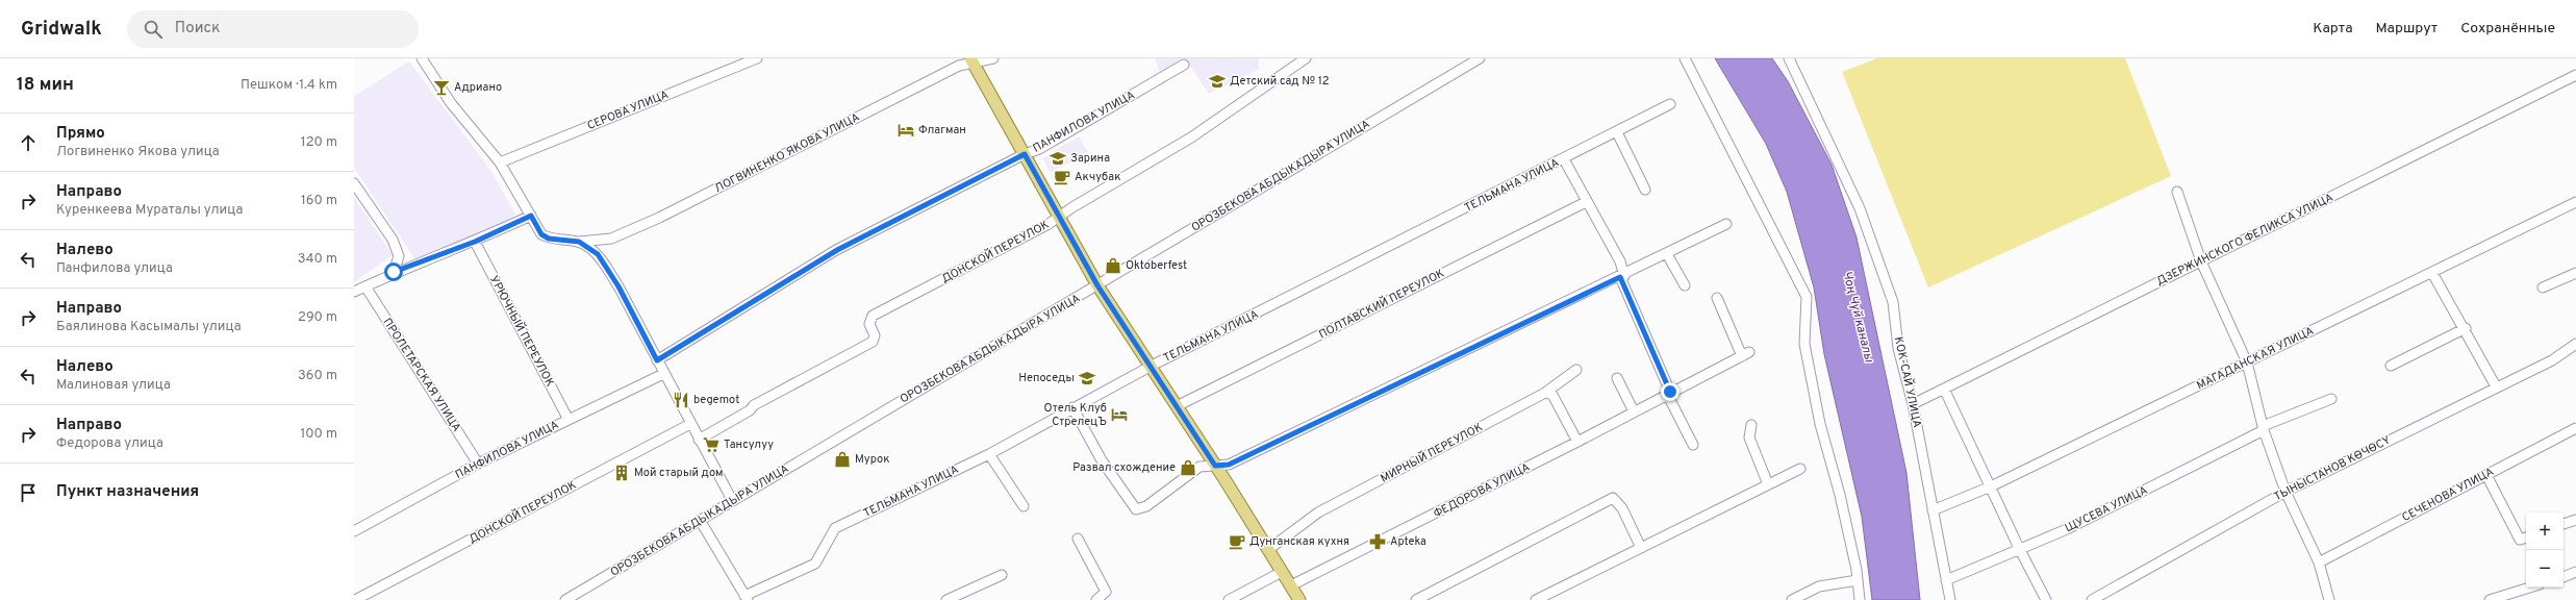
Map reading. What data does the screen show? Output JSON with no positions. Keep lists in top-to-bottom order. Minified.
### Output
{"streets":{"street":["СЕРОВА УЛИЦА","ПАНФИЛОВА УЛИЦА","ЛОГВИНЕНКО ЯКОВА УЛИЦА","ОРОЗБЕКОВА АБДЫКАДЫРА УЛИЦА","ТЕЛЬМАНА УЛИЦА","ДЗЕРЖИНСКОГО ФЕЛИКСА УЛИЦА","ДОНСКОЙ ПЕРЕУЛОК","ПОЛТАВСКИЙ ПЕРЕУЛОК","УРЮЧНЫЙ ПЕРЕУЛОК","МАГАДАНСКАЯ УЛИЦА","ПРОЛЕТАРСКАЯ УЛИЦА","КОК-САЙ УЛИЦА","МИРНЫЙ ПЕРЕУЛОК","ТЫНЫСТАНОВ КӨЧӨСҮ","ФЕДОРОВА УЛИЦА","СЕЧЕНОВА УЛИЦА","ЩУСЕВА УЛИЦА"]},"crossings":[["СЕРОВА УЛИЦА","ЛОГВИНЕНКО ЯКОВА УЛИЦА"],["ПАНФИЛОВА УЛИЦА","УРЮЧНЫЙ ПЕРЕУЛОК"],["ПАНФИЛОВА УЛИЦА","ПРОЛЕТАРСКАЯ УЛИЦА"],["ДЗЕРЖИНСКОГО ФЕЛИКСА УЛИЦА","КОК-САЙ УЛИЦА"],["МАГАДАНСКАЯ УЛИЦА","КОК-САЙ УЛИЦА"],["КОК-САЙ УЛИЦА","ЩУСЕВА УЛИЦА"]],"water":["Чоң Чүй каналы"],"places":{"school or university":["Детский сад № 12","Зарина","Непоседы"],"bar":["Адриано"],"hotel":["Флагман","Отель Клуб СтрелецЪ"],"cafe":["Акчубак","Дунганская кухня"],"shop":["Oktoberfest","Мурок","Развал схождение"],"restaurant":["begemot"],"supermarket":["Тансулуу"],"building":["Мой старый дом"],"pharmacy":["Apteka"]},"page":{"header":"Gridwalk","search":"Поиск","nav":["Карта","Маршрут","Сохранённые"],"heading":["18 мин","Пешком · 1.4 km"],"list":[["Прямо","Логвиненко Якова улица","120 m"],["Направо","Куренкеева Мураталы улица","160 m"],["Налево","Панфилова улица","340 m"],["Направо","Баялинова Касымалы улица","290 m"],["Налево","Малиновая улица","360 m"],["Направо","Федорова улица","100 m"],"Пункт назначения"],"map_buttons":["+","−"]}}
